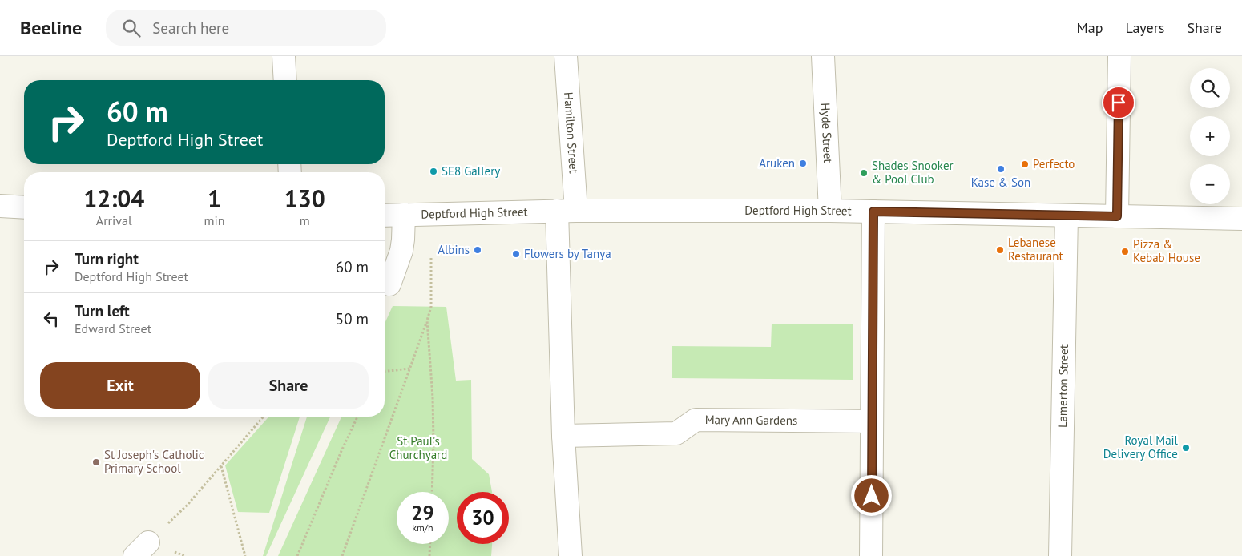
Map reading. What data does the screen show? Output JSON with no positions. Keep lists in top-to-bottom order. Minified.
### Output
{"streets":{"street":["Hamilton Street","Hyde Street","Deptford High Street","Lamerton Street","Mary Ann Gardens"]},"crossings":[["Hamilton Street","Deptford High Street"],["Hyde Street","Deptford High Street"],["Deptford High Street","Lamerton Street"]],"parks":["St Paul's Churchyard"],"places":["Aruken","Perfecto","Kase & Son","SE8 Gallery","Shades Snooker & Pool Club","Albins","Lebanese Restaurant","Pizza & Kebab House","Flowers by Tanya","Royal Mail Delivery Office","St Joseph's Catholic Primary School"],"page":{"header":"Beeline","search":"Search here","nav":["Map","Layers","Share"],"map_buttons":["+","−"],"turn":["60 m","Deptford High Street"],"eta":["12:04","Arrival","1","min","130","m"],"list":[{"name":"Turn right","note":"Deptford High Street","value":"60 m"},{"name":"Turn left","note":"Edward Street","value":"50 m"}],"buttons":["Exit","Share"],"speed":"29 km/h","limit":"30"}}
